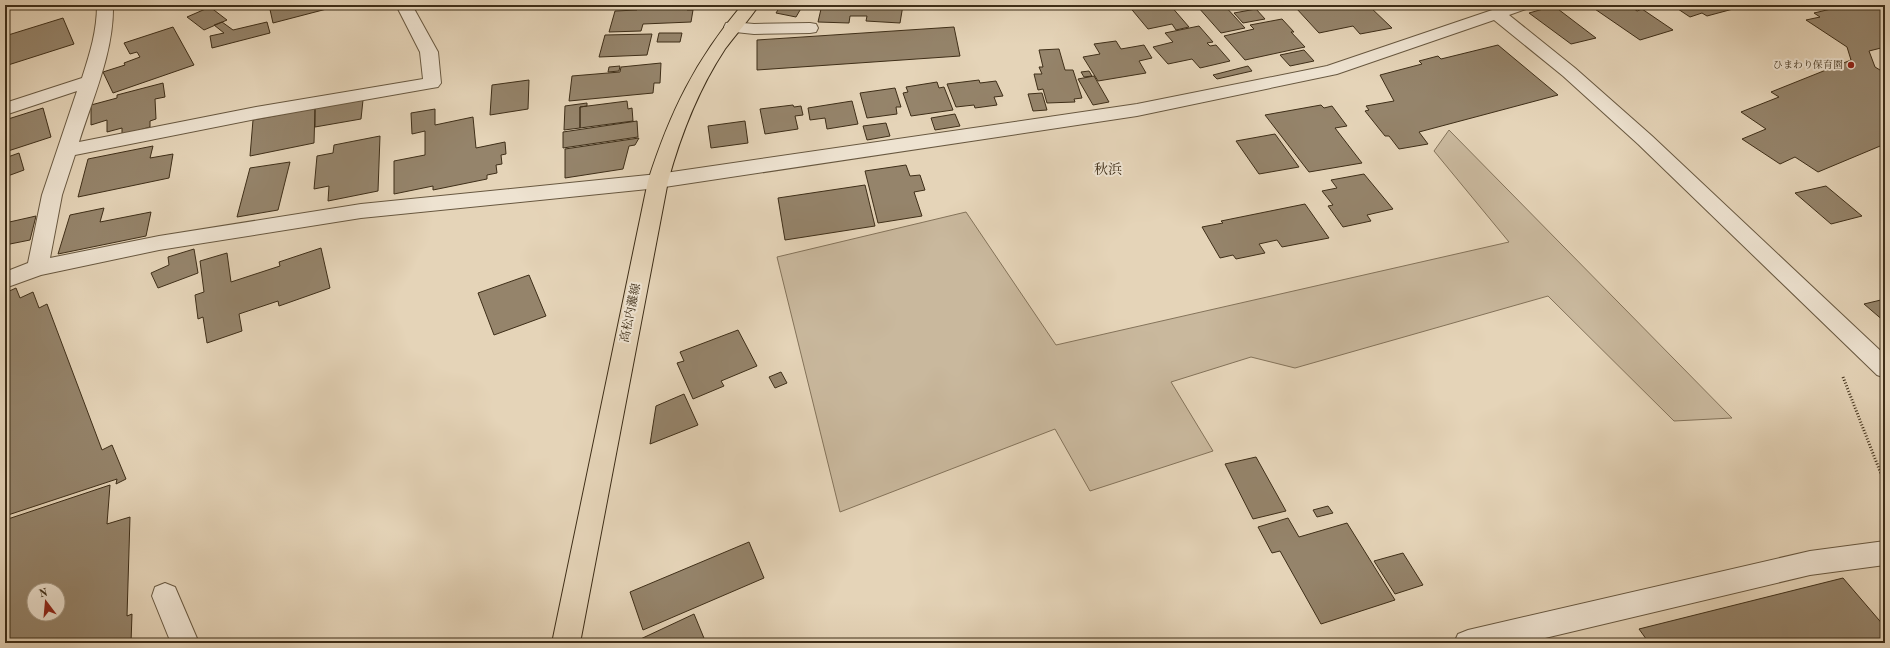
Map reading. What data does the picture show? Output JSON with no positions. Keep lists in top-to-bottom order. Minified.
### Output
{"streets":{"main road":["高松内灘線"]},"districts":["秋浜"],"places":["ひまわり保育園"],"north":"top"}
